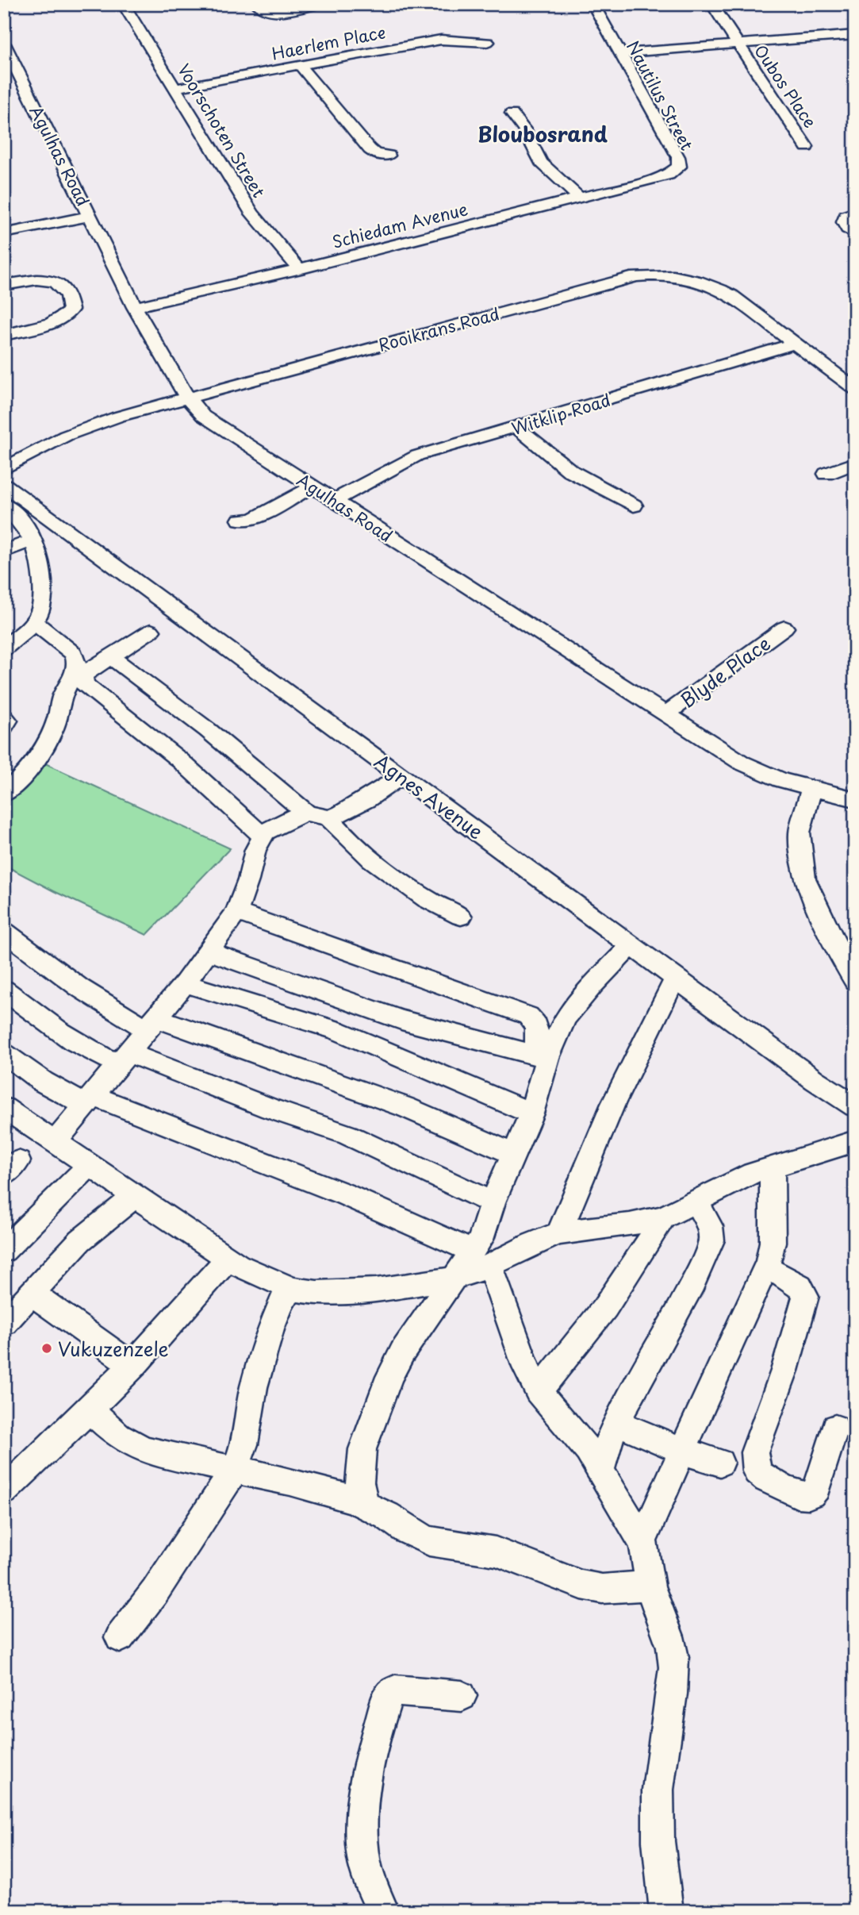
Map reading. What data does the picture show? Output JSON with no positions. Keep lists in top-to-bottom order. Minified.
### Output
{"streets":{"street":["Haerlem Place","Oubos Place","Nautilus Street","Voorschoten Street","Agulhas Road","Schiedam Avenue","Rooikrans Road","Witklip Road","Blyde Place","Agnes Avenue"]},"crossings":[["Haerlem Place","Voorschoten Street"],["Nautilus Street","Schiedam Avenue"],["Voorschoten Street","Schiedam Avenue"],["Agulhas Road","Schiedam Avenue"],["Agulhas Road","Rooikrans Road"],["Agulhas Road","Witklip Road"],["Agulhas Road","Blyde Place"],["Rooikrans Road","Witklip Road"]],"districts":["Bloubosrand"],"places":["Vukuzenzele"]}
